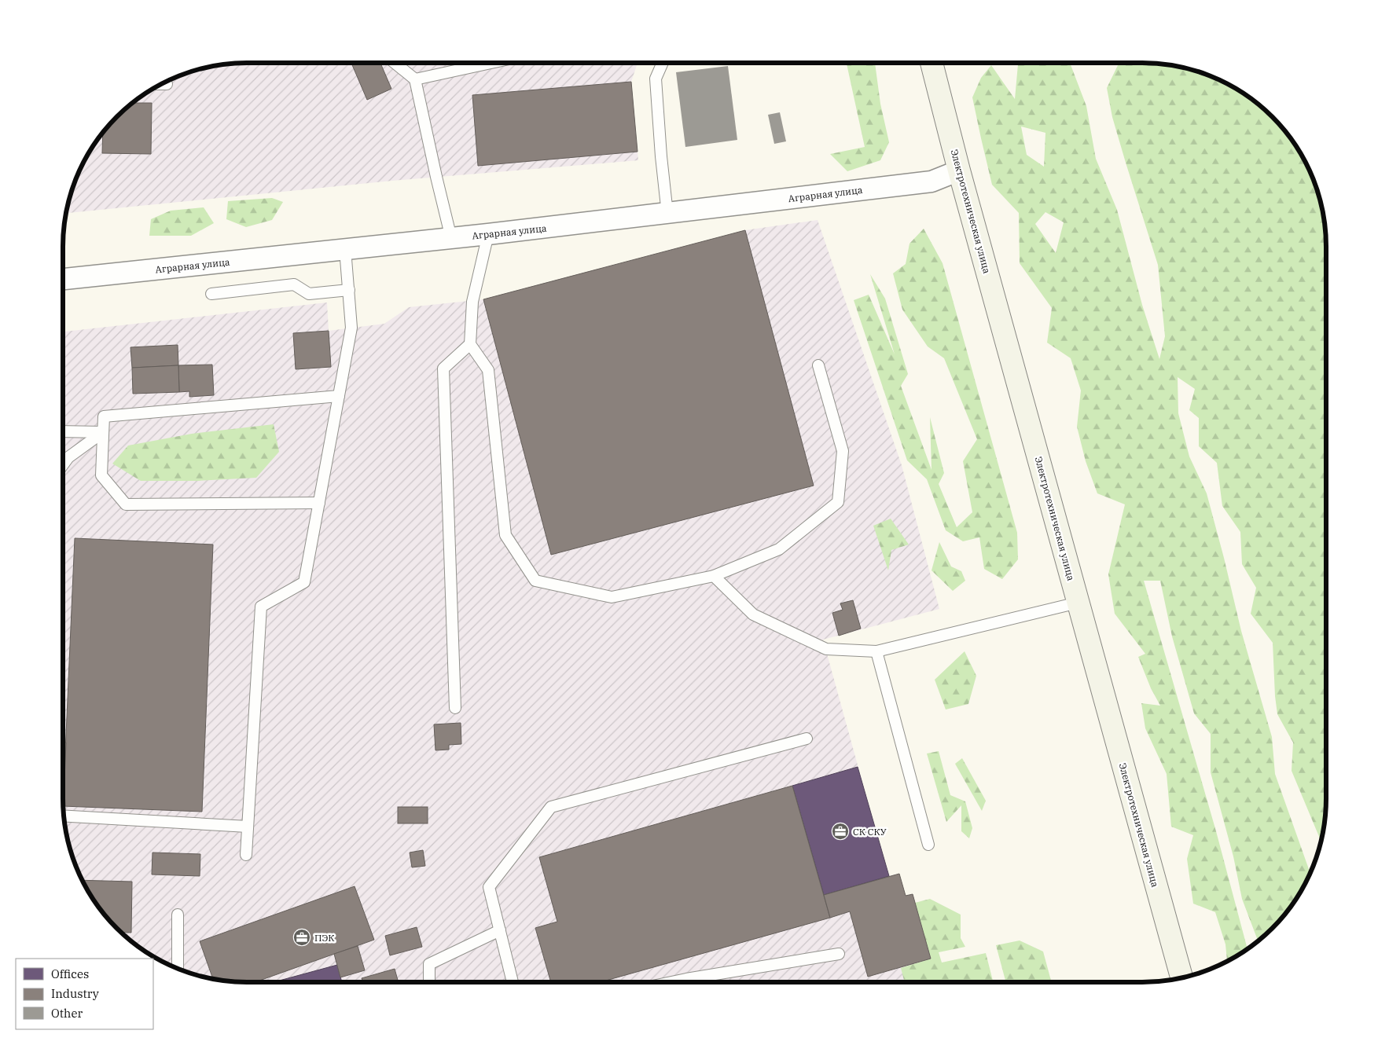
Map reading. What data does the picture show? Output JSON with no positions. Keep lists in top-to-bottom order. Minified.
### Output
{"streets":{"main road":["Электротехническая улица"],"street":["Аграрная улица"]},"crossings":[["Аграрная улица","Электротехническая улица"]],"places":{"office":["СК СКУ","ПЭК"]},"legend":["Offices","Industry","Other"]}
